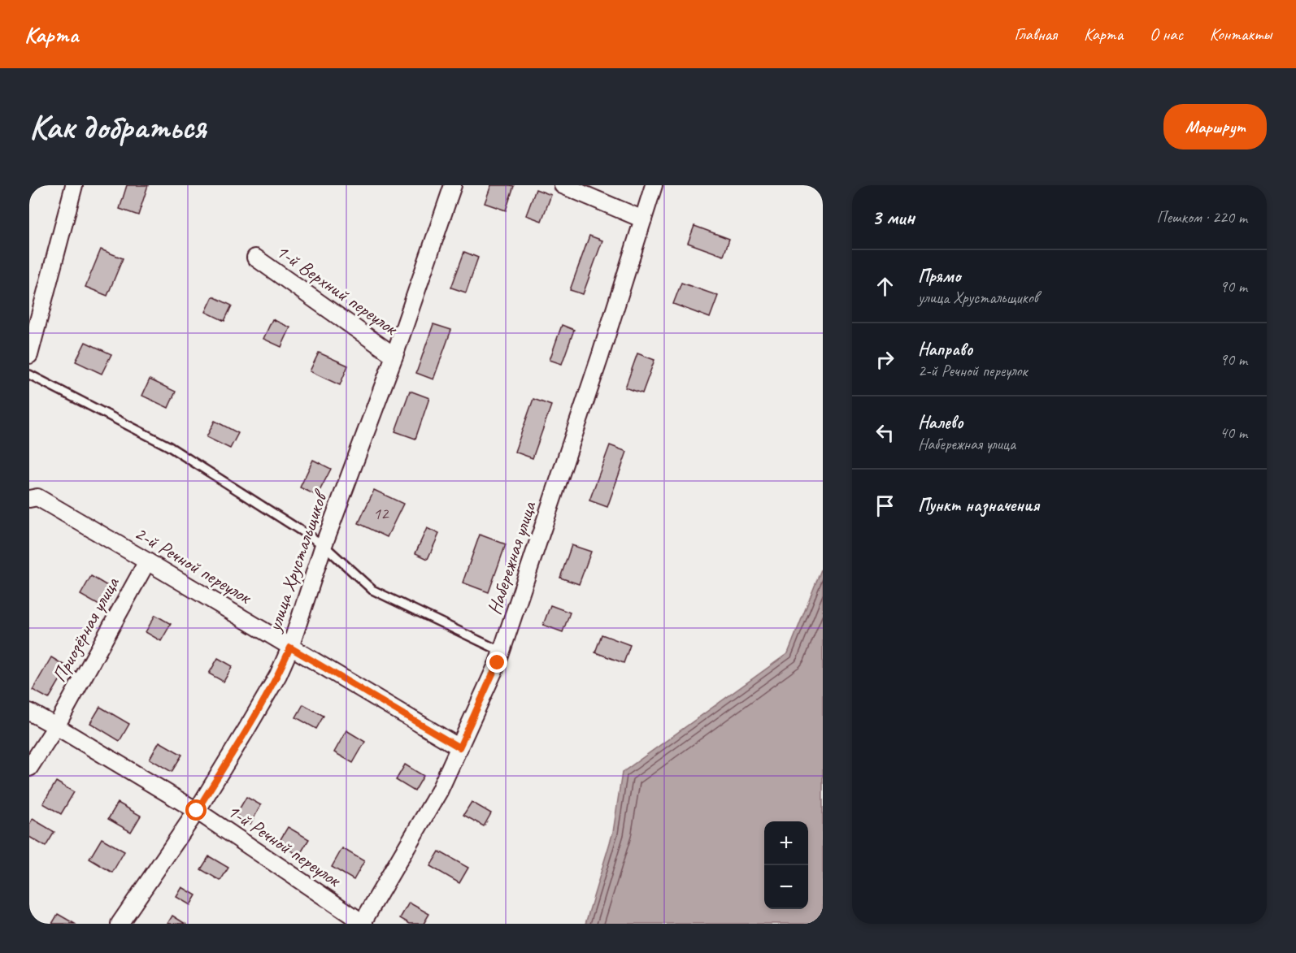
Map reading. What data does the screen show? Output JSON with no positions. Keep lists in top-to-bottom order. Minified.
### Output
{"streets":{"street":["1-й Верхний переулок","Набережная улица","улица Хрустальщиков","2-й Речной переулок","Приозёрная улица","1-й Речной переулок"]},"crossings":[["1-й Верхний переулок","улица Хрустальщиков"],["Набережная улица","2-й Речной переулок"],["Набережная улица","1-й Речной переулок"],["улица Хрустальщиков","2-й Речной переулок"],["улица Хрустальщиков","1-й Речной переулок"],["2-й Речной переулок","Приозёрная улица"],["Приозёрная улица","1-й Речной переулок"]],"house_numbers":["12"],"page":{"header":"Карта","nav":["Главная","Карта","О нас","Контакты"],"buttons":"Маршрут","title":"Как добраться","heading":["3 мин","Пешком · 220 m"],"list":[["Прямо","улица Хрустальщиков","90 m"],["Направо","2-й Речной переулок","90 m"],["Налево","Набережная улица","40 m"],"Пункт назначения"],"map_buttons":["+","−"]}}
